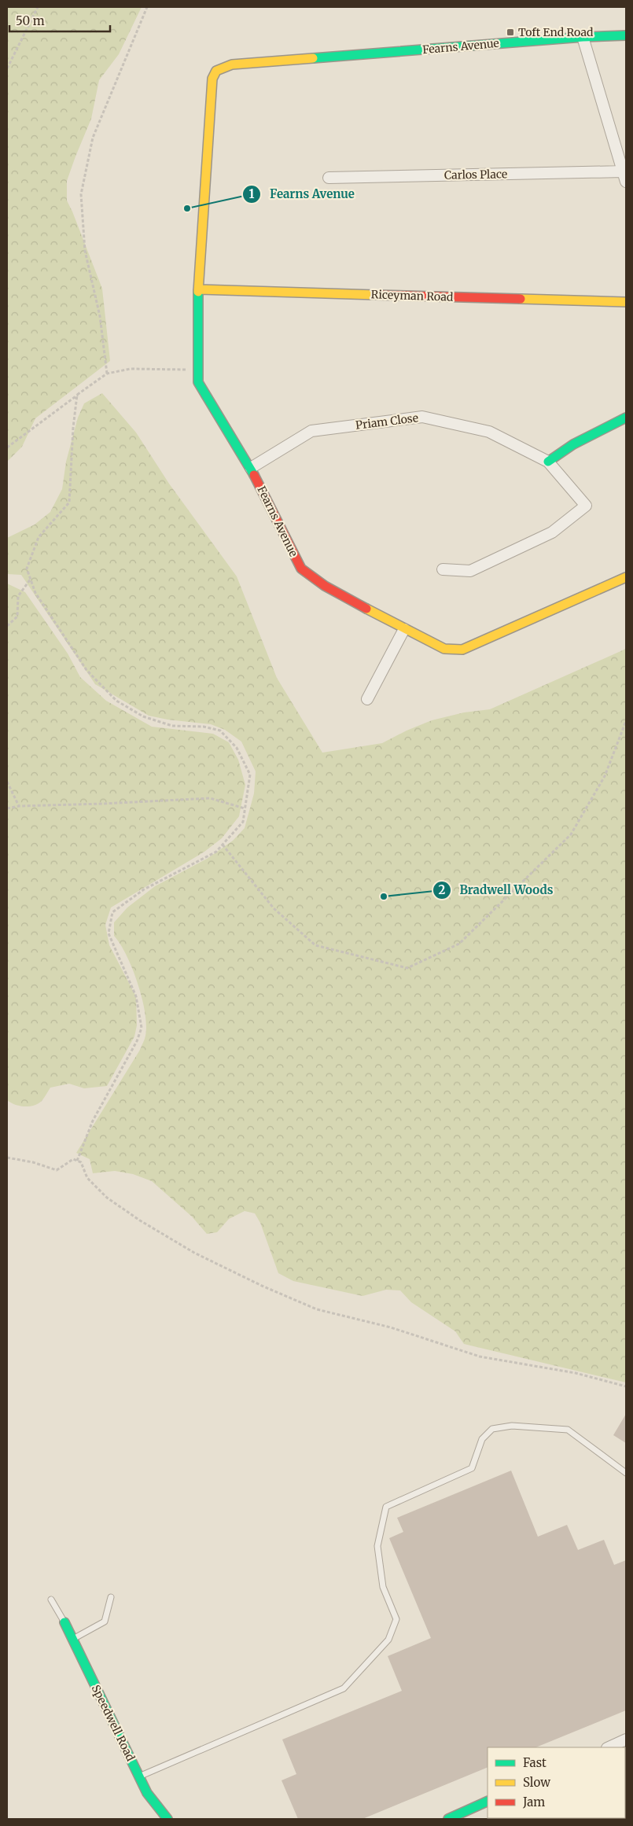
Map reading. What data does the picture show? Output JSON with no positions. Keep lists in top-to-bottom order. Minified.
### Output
{"streets":{"street":["Fearns Avenue","Carlos Place","Riceyman Road","Priam Close","Speedwell Road"]},"crossings":[["Fearns Avenue","Riceyman Road"],["Fearns Avenue","Priam Close"]],"places":{"transit":["Toft End Road"],"other":["Fearns Avenue","Bradwell Woods"]},"legend":["Fast","Slow","Jam"],"scale_bar":"50 m"}
